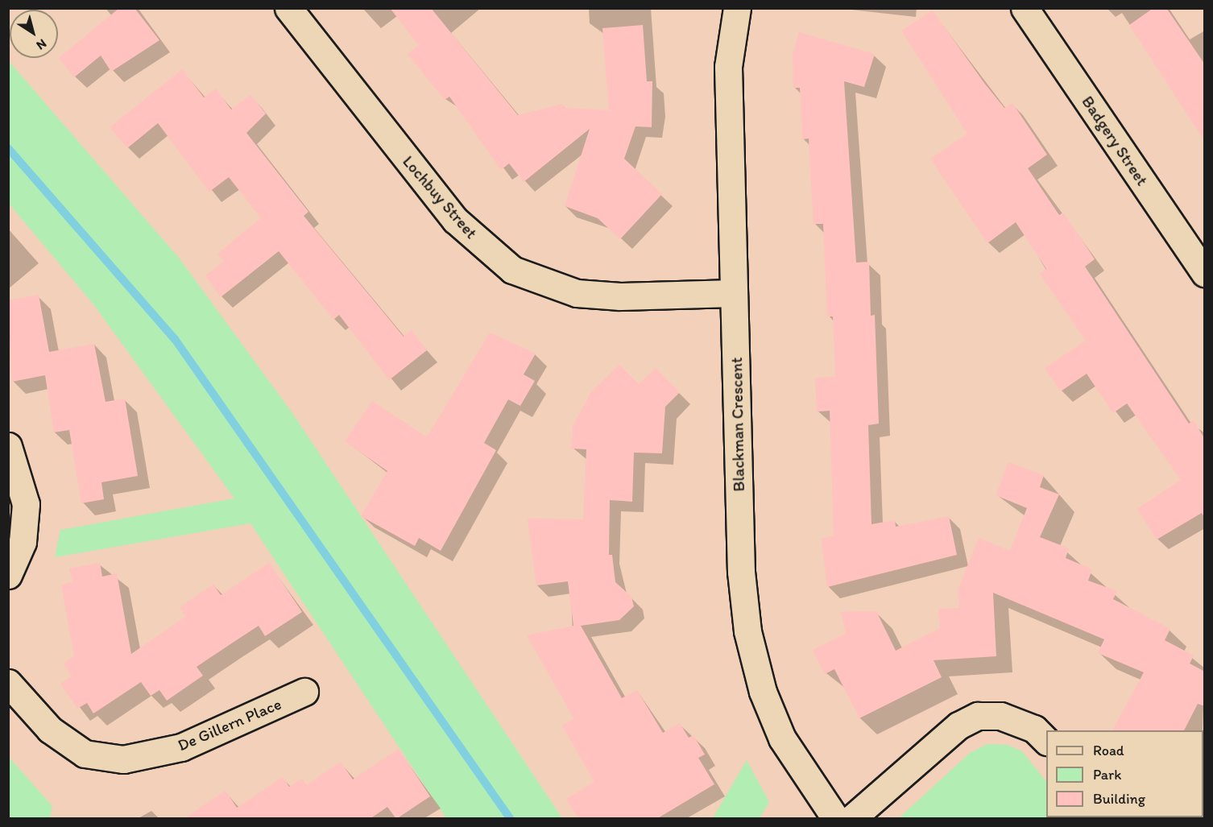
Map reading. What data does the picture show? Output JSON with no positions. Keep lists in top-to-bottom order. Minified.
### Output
{"streets":{"street":["Badgery Street","Lochbuy Street","Blackman Crescent","De Gillern Place"]},"crossings":[["Lochbuy Street","Blackman Crescent"]],"legend":["Road","Park","Building"],"north":"bottom right"}
